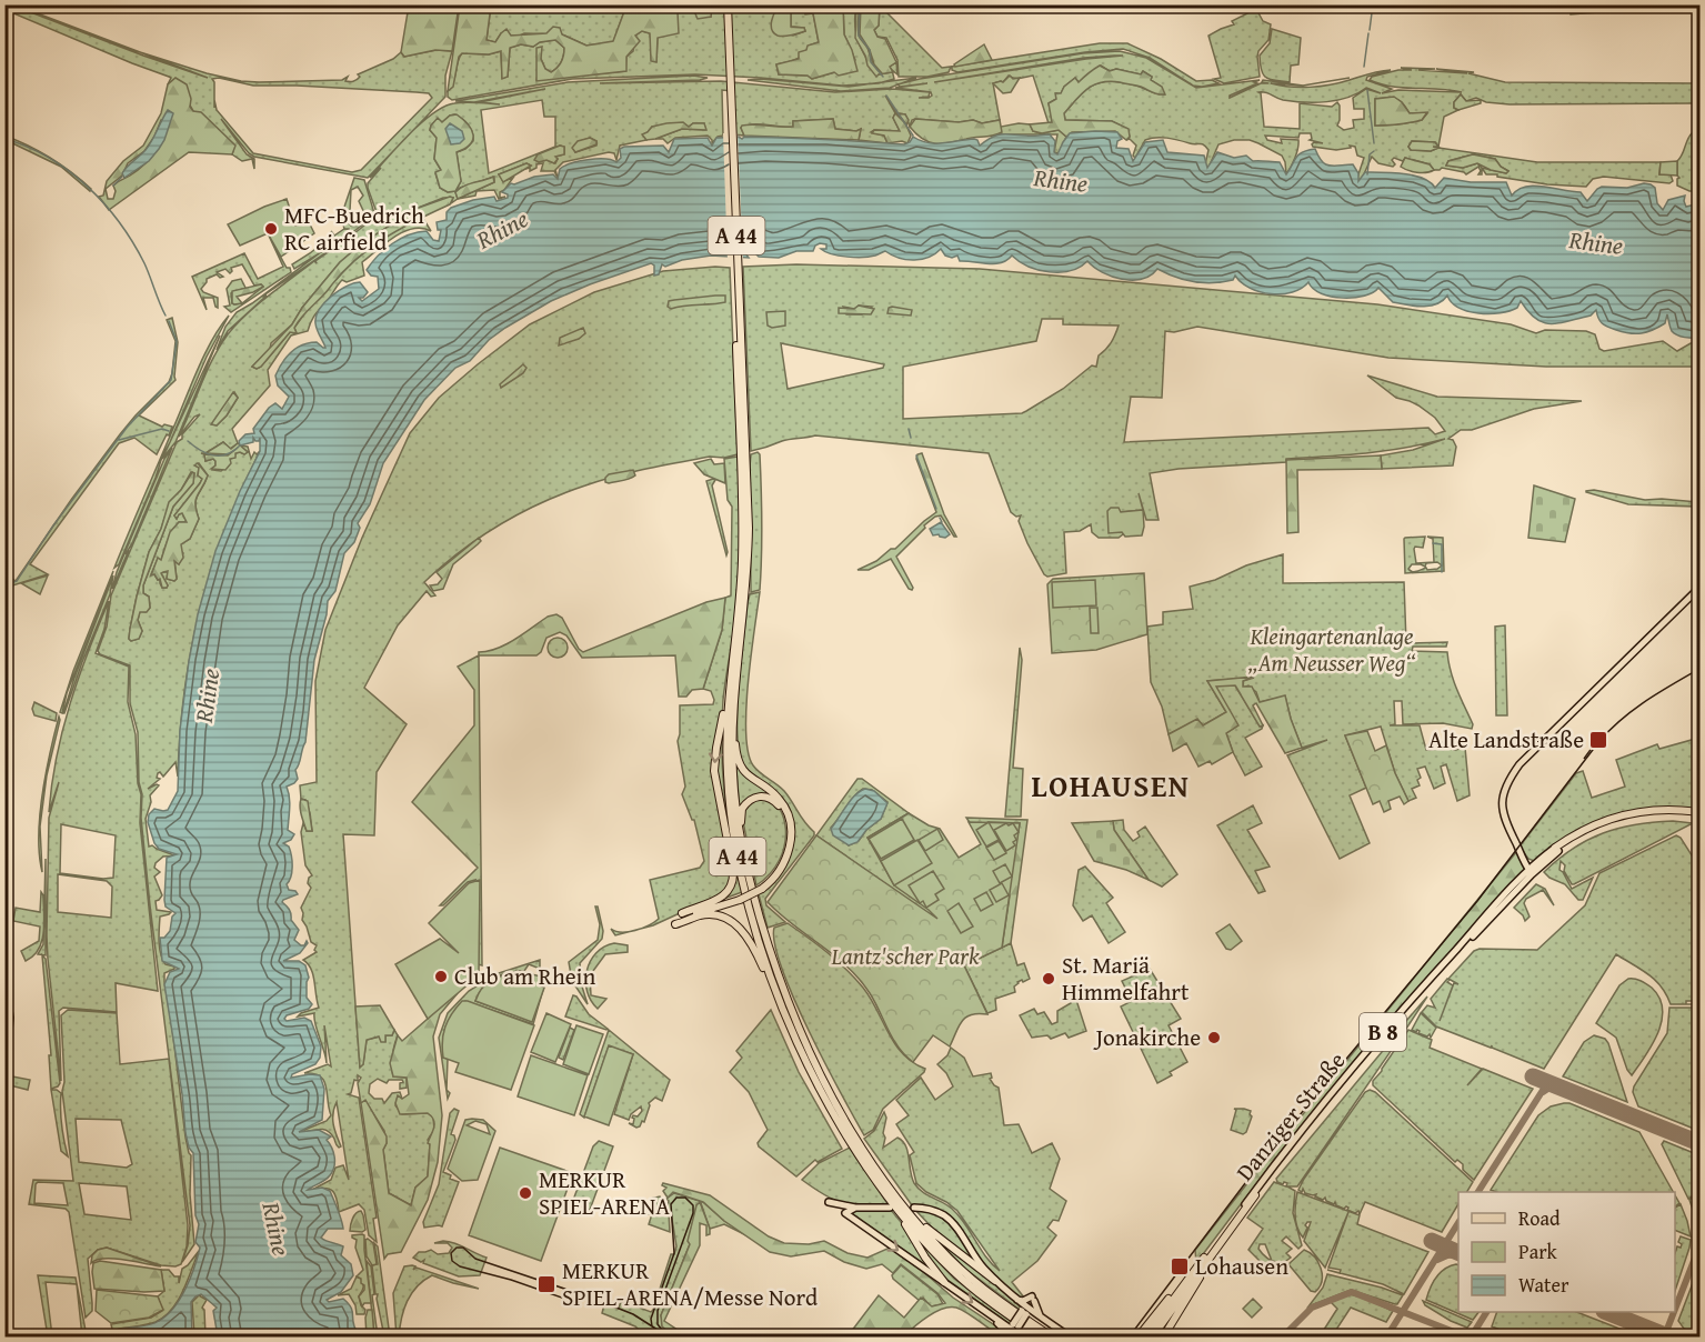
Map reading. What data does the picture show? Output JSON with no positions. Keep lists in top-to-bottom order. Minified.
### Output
{"streets":{"highway":["A 44","B 8","Danziger Straße"]},"districts":["LOHAUSEN"],"water":["Rhine"],"parks":["Kleingartenanlage „Am Neusser Weg“","Lantz'scher Park"],"places":{"other":["MFC-Buedrich RC airfield","Club am Rhein","St. Mariä Himmelfahrt","Jonakirche","MERKUR SPIEL-ARENA"],"transit":["Alte Landstraße","Lohausen","MERKUR SPIEL-ARENA/Messe Nord"]},"legend":["Road","Park","Water"]}
